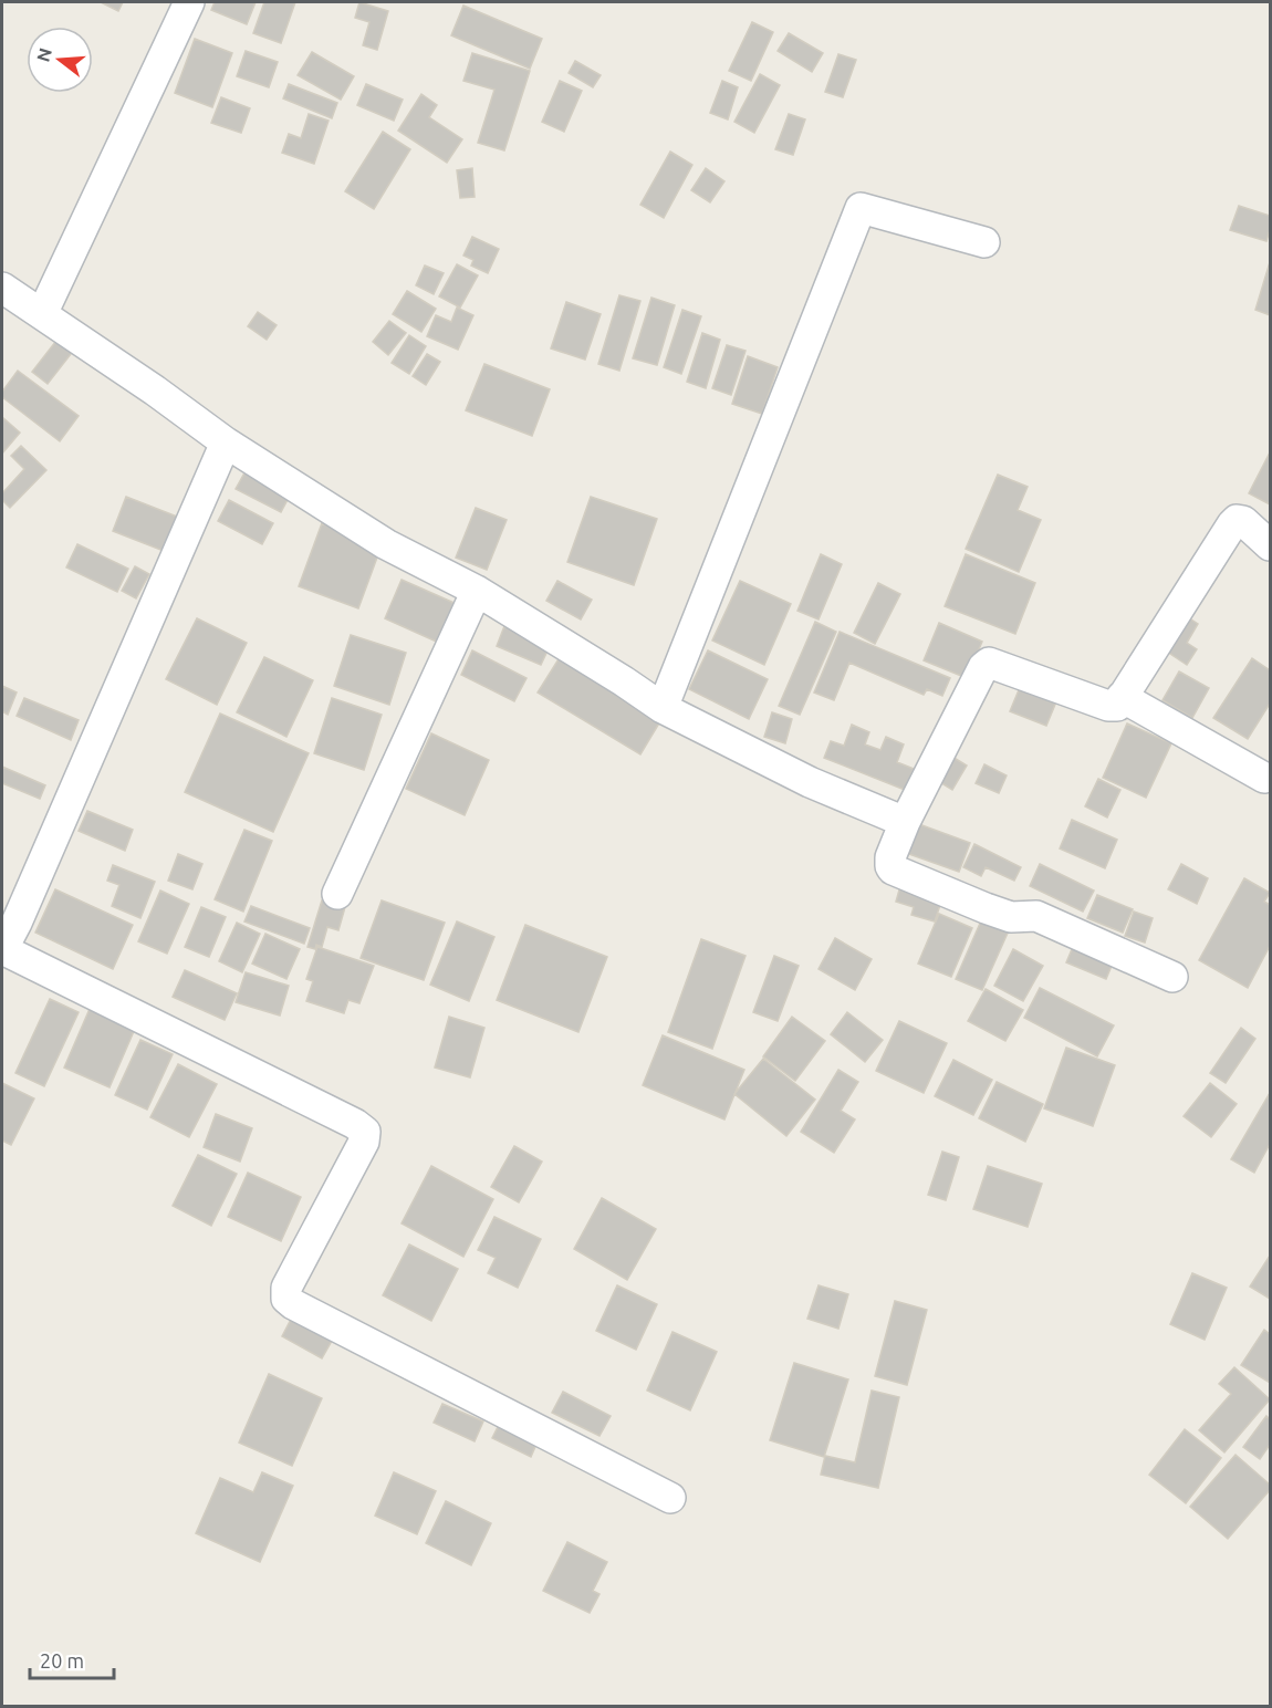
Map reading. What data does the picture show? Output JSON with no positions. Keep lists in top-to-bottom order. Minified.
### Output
{"scale_bar":"20 m","north":"left"}
